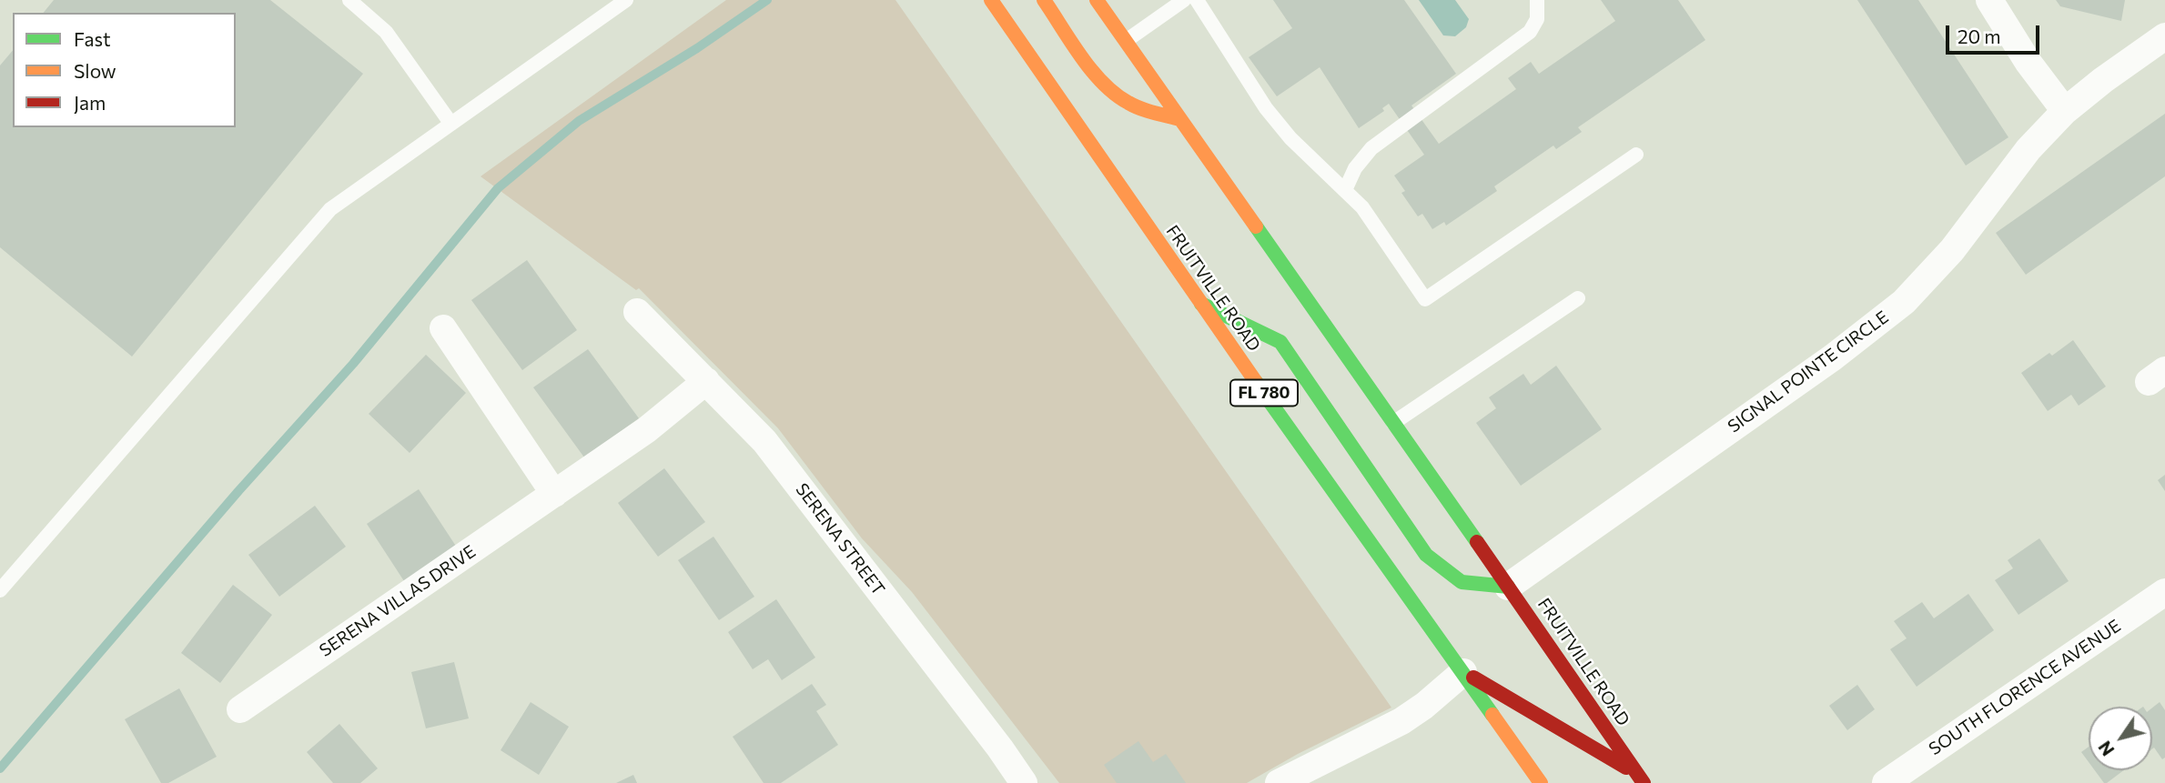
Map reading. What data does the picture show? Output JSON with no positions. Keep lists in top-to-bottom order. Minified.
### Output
{"streets":{"main road":["FRUITVILLE ROAD","FL 780"],"street":["SIGNAL POINTE CIRCLE","SERENA STREET","SERENA VILLAS DRIVE","SOUTH FLORENCE AVENUE"]},"crossings":[["FRUITVILLE ROAD","SIGNAL POINTE CIRCLE"],["SERENA STREET","SERENA VILLAS DRIVE"]],"legend":["Fast","Slow","Jam"],"scale_bar":"20 m","north":"bottom left"}
